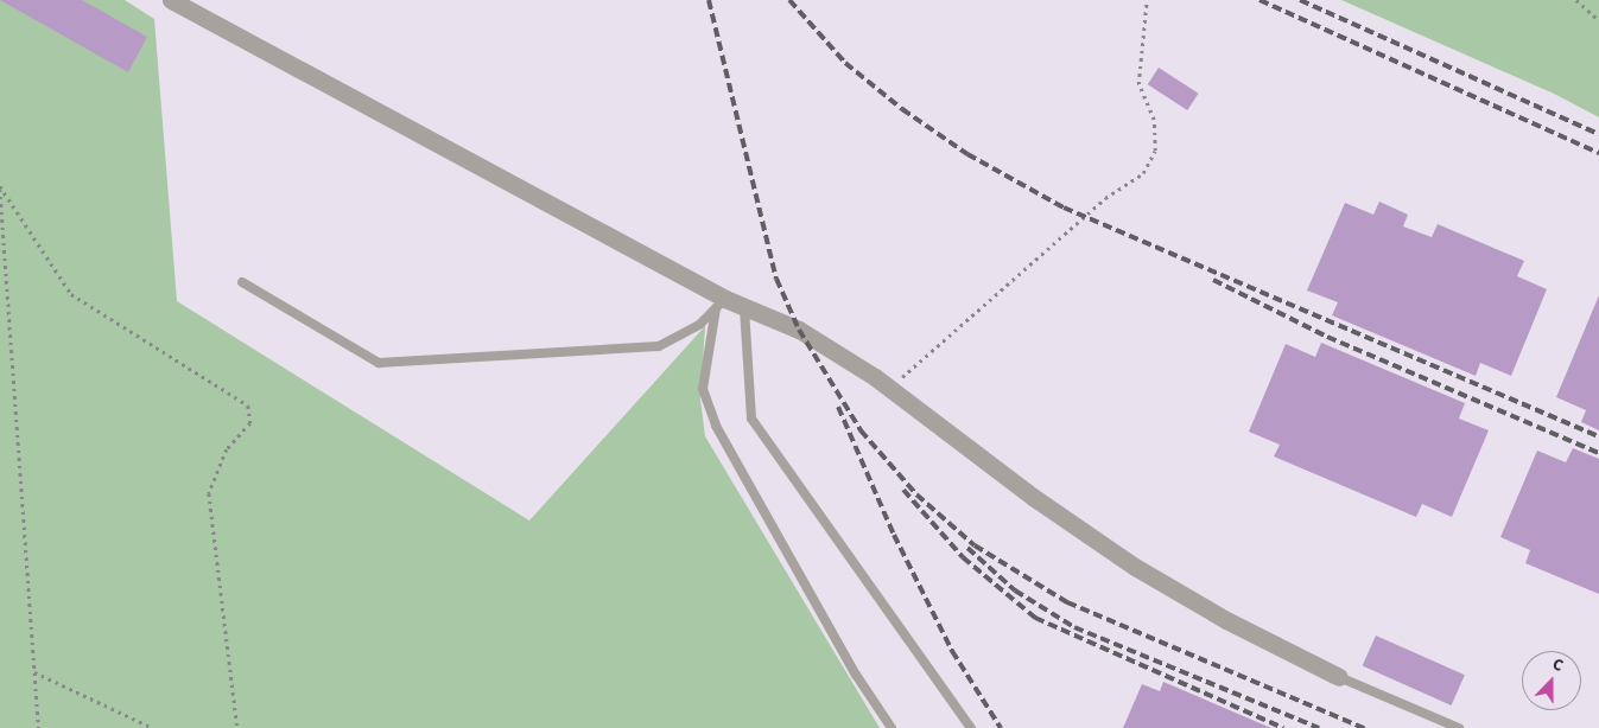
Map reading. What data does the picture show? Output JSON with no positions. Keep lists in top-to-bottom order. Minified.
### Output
{"north":"top"}
